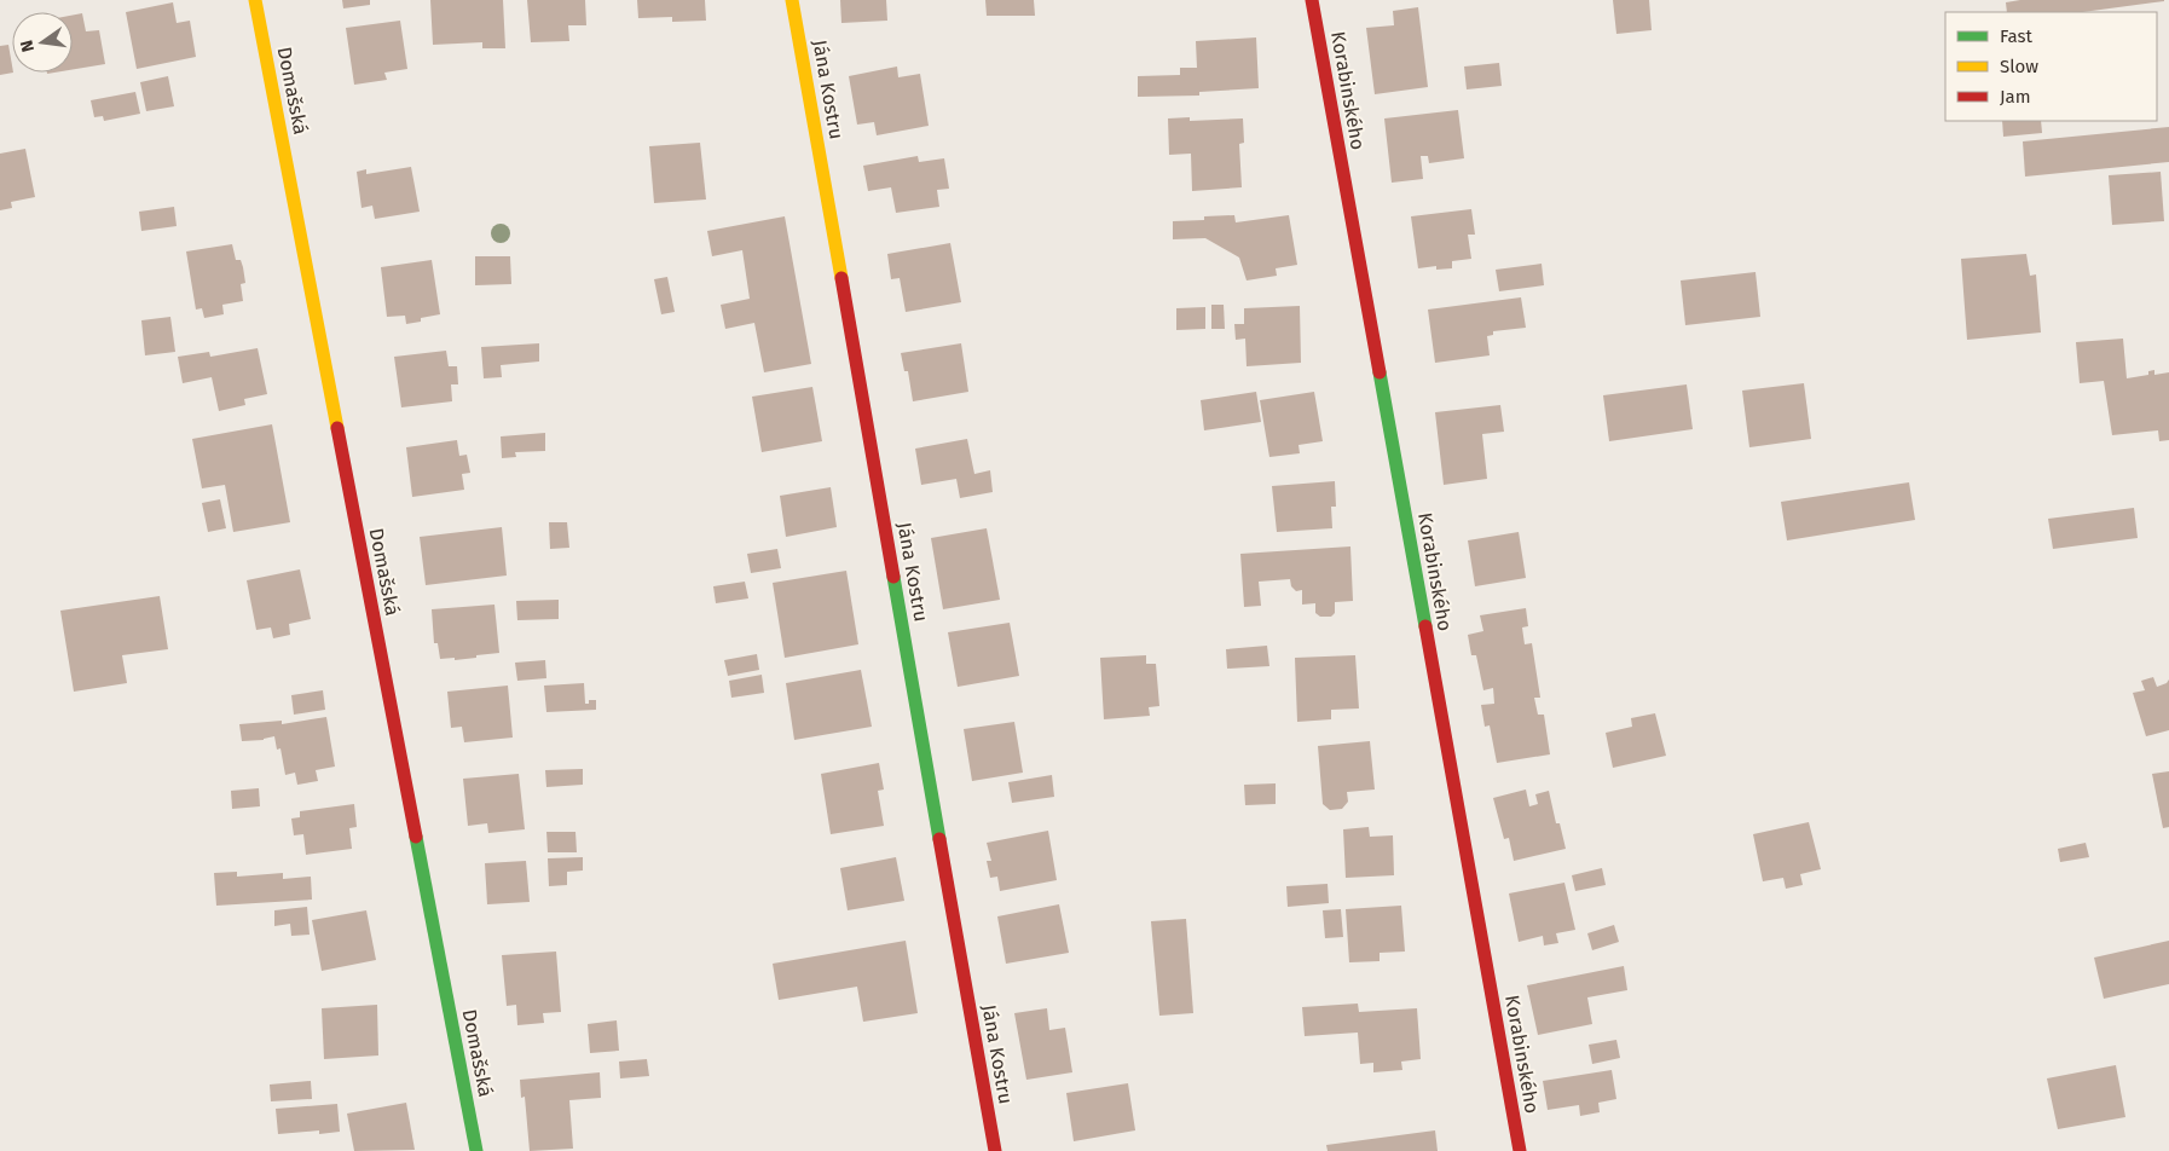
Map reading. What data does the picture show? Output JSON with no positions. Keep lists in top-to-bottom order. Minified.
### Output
{"streets":{"street":["Jána Kostru","Domašská","Korabinského"]},"legend":["Fast","Slow","Jam"],"north":"left"}
